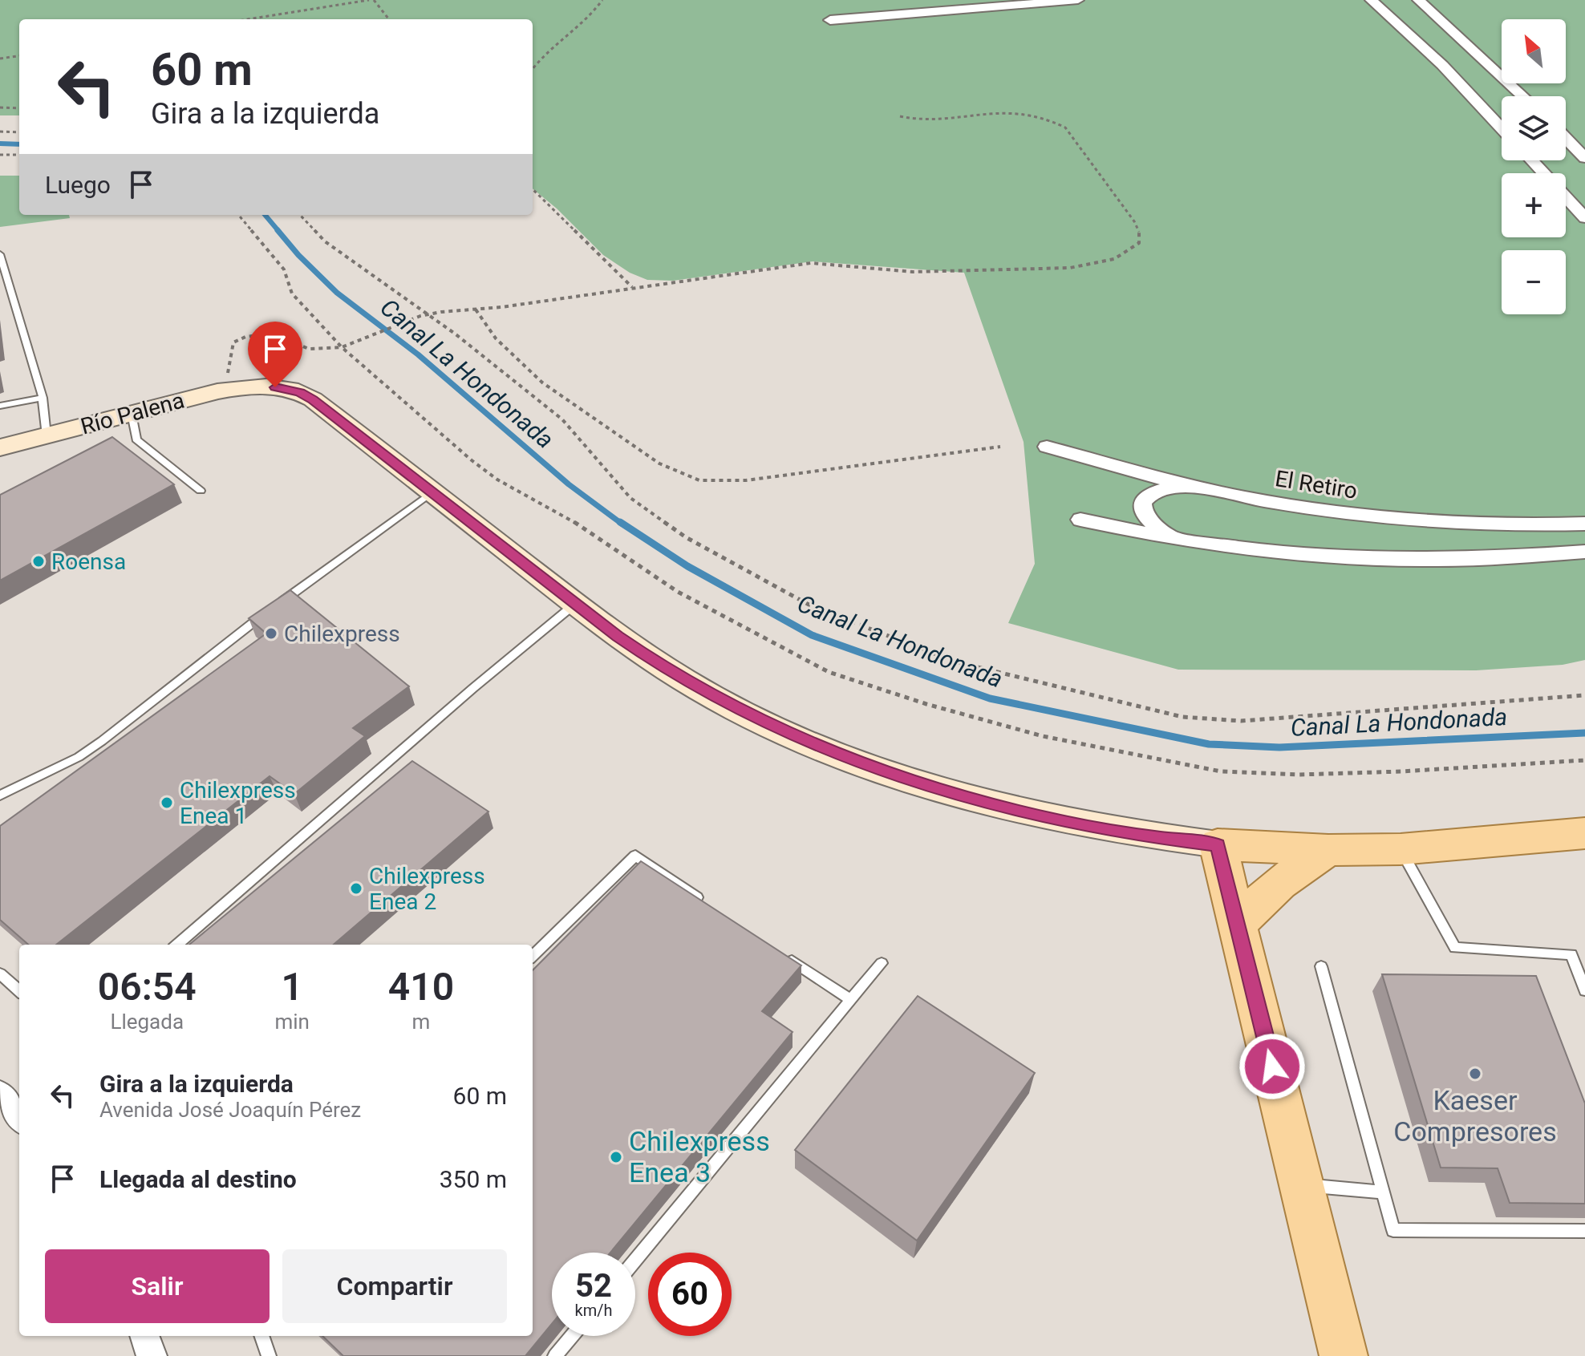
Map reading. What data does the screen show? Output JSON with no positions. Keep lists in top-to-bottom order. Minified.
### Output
{"streets":{"main road":["Río Palena"],"street":["El Retiro"]},"water":["Canal La Hondonada"],"places":["Roensa","Chilexpress","Chilexpress Enea 1","Chilexpress Enea 2","Kaeser Compresores","Chilexpress Enea 3"],"north":"top left","page":{"map_buttons":["+","−"],"turn":["60 m","Gira a la izquierda"],"then":"Luego","eta":["06:54","Llegada","1","min","410","m"],"list":[{"name":"Gira a la izquierda","note":"Avenida José Joaquín Pérez","value":"60 m"},{"name":"Llegada al destino","value":"350 m"}],"buttons":["Salir","Compartir"],"speed":"52 km/h","limit":"60"}}
